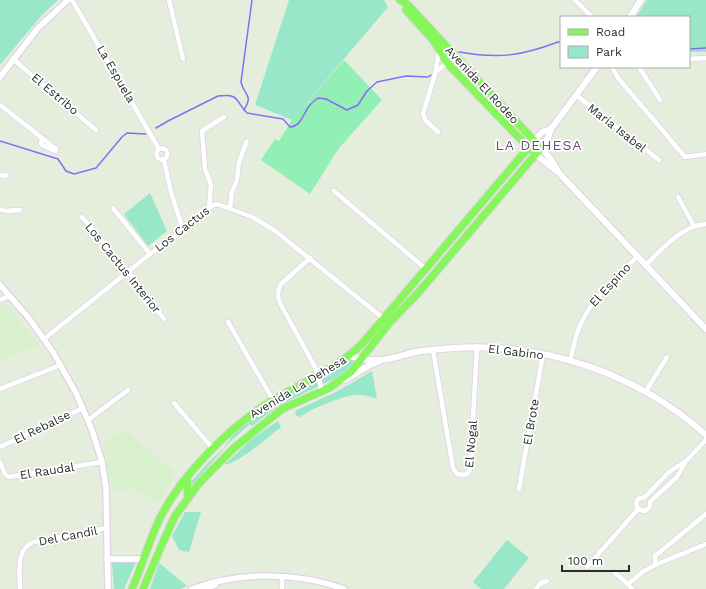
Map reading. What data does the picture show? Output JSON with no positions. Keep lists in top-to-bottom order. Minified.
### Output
{"streets":{"main road":["Avenida El Rodeo","El Gabino","Avenida La Dehesa"],"street":["La Espuela","El Estribo","María Isabel","Los Cactus","Los Cactus Interior","El Espino","El Brote","El Rebalse","El Nogal","El Raudal","Del Candil"]},"crossings":[["Avenida El Rodeo","El Espino"],["Avenida El Rodeo","Avenida La Dehesa"],["María Isabel","Avenida La Dehesa"],["Los Cactus","Los Cactus Interior"],["Los Cactus","Avenida La Dehesa"],["El Espino","El Gabino"],["El Gabino","Avenida La Dehesa"],["El Gabino","El Brote"],["El Gabino","El Nogal"]],"districts":["LA DEHESA"],"legend":["Road","Park"],"scale_bar":"100 m"}
